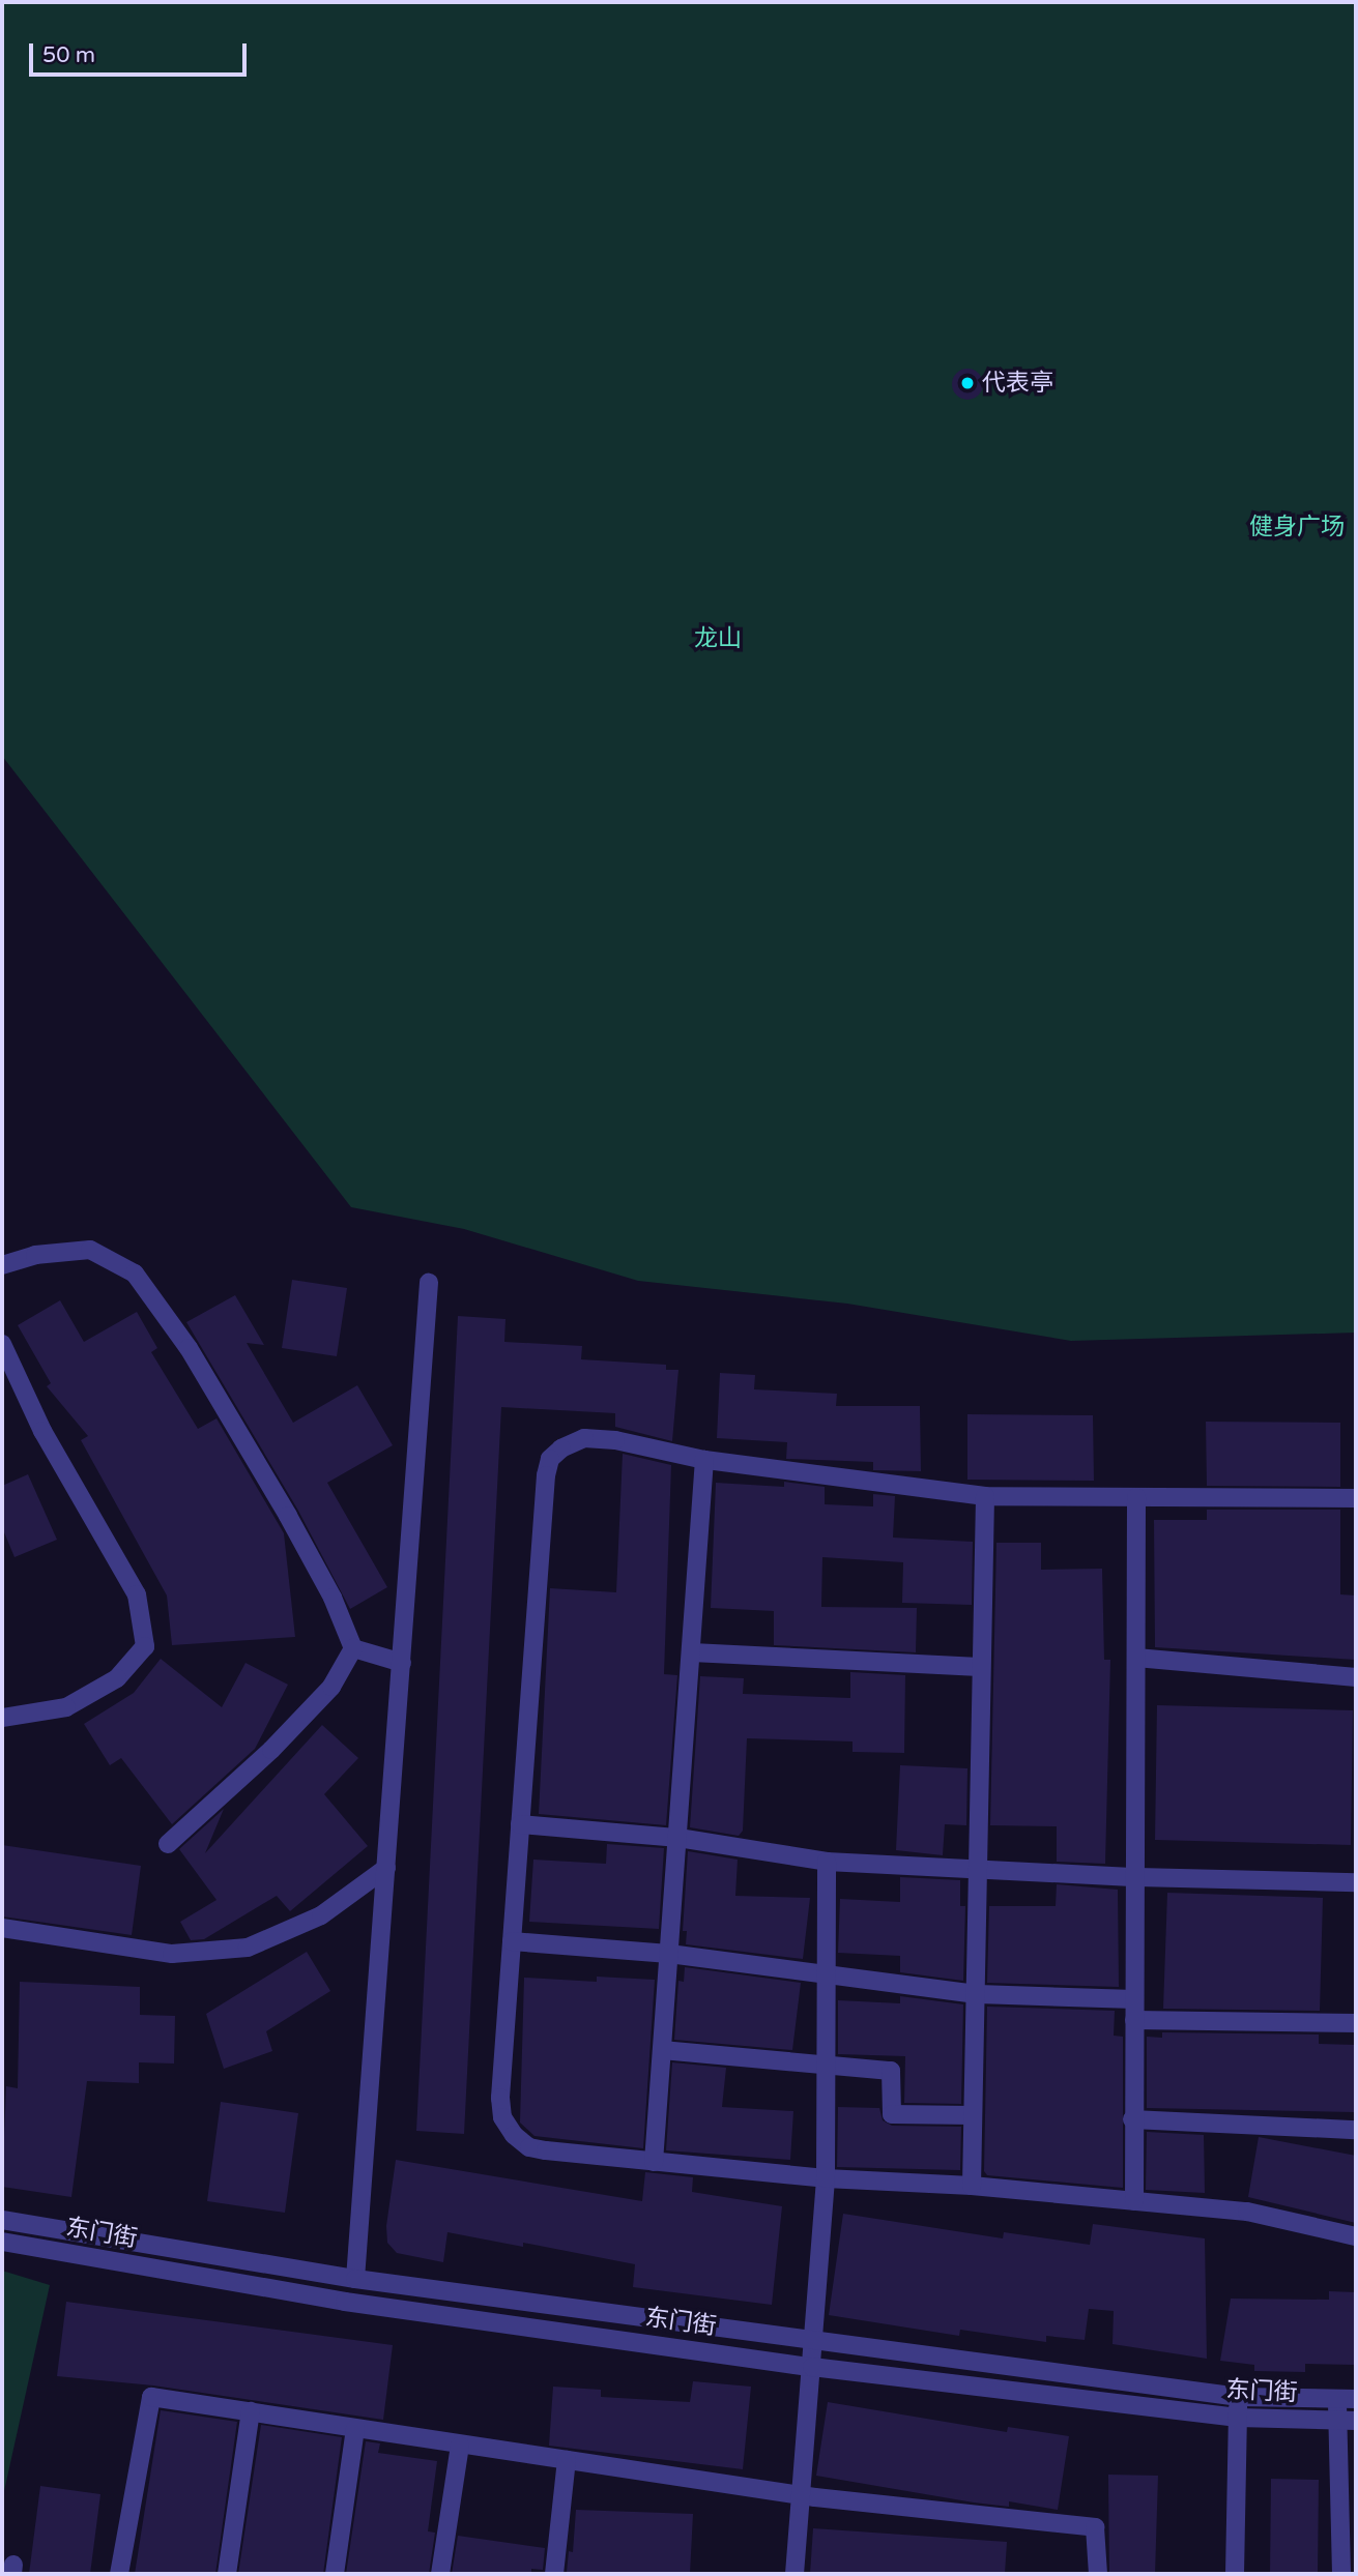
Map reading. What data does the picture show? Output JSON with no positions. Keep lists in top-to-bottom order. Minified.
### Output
{"streets":{"street":["东门街"]},"parks":["健身广场","龙山"],"places":["代表亭"],"scale_bar":"50 m"}
